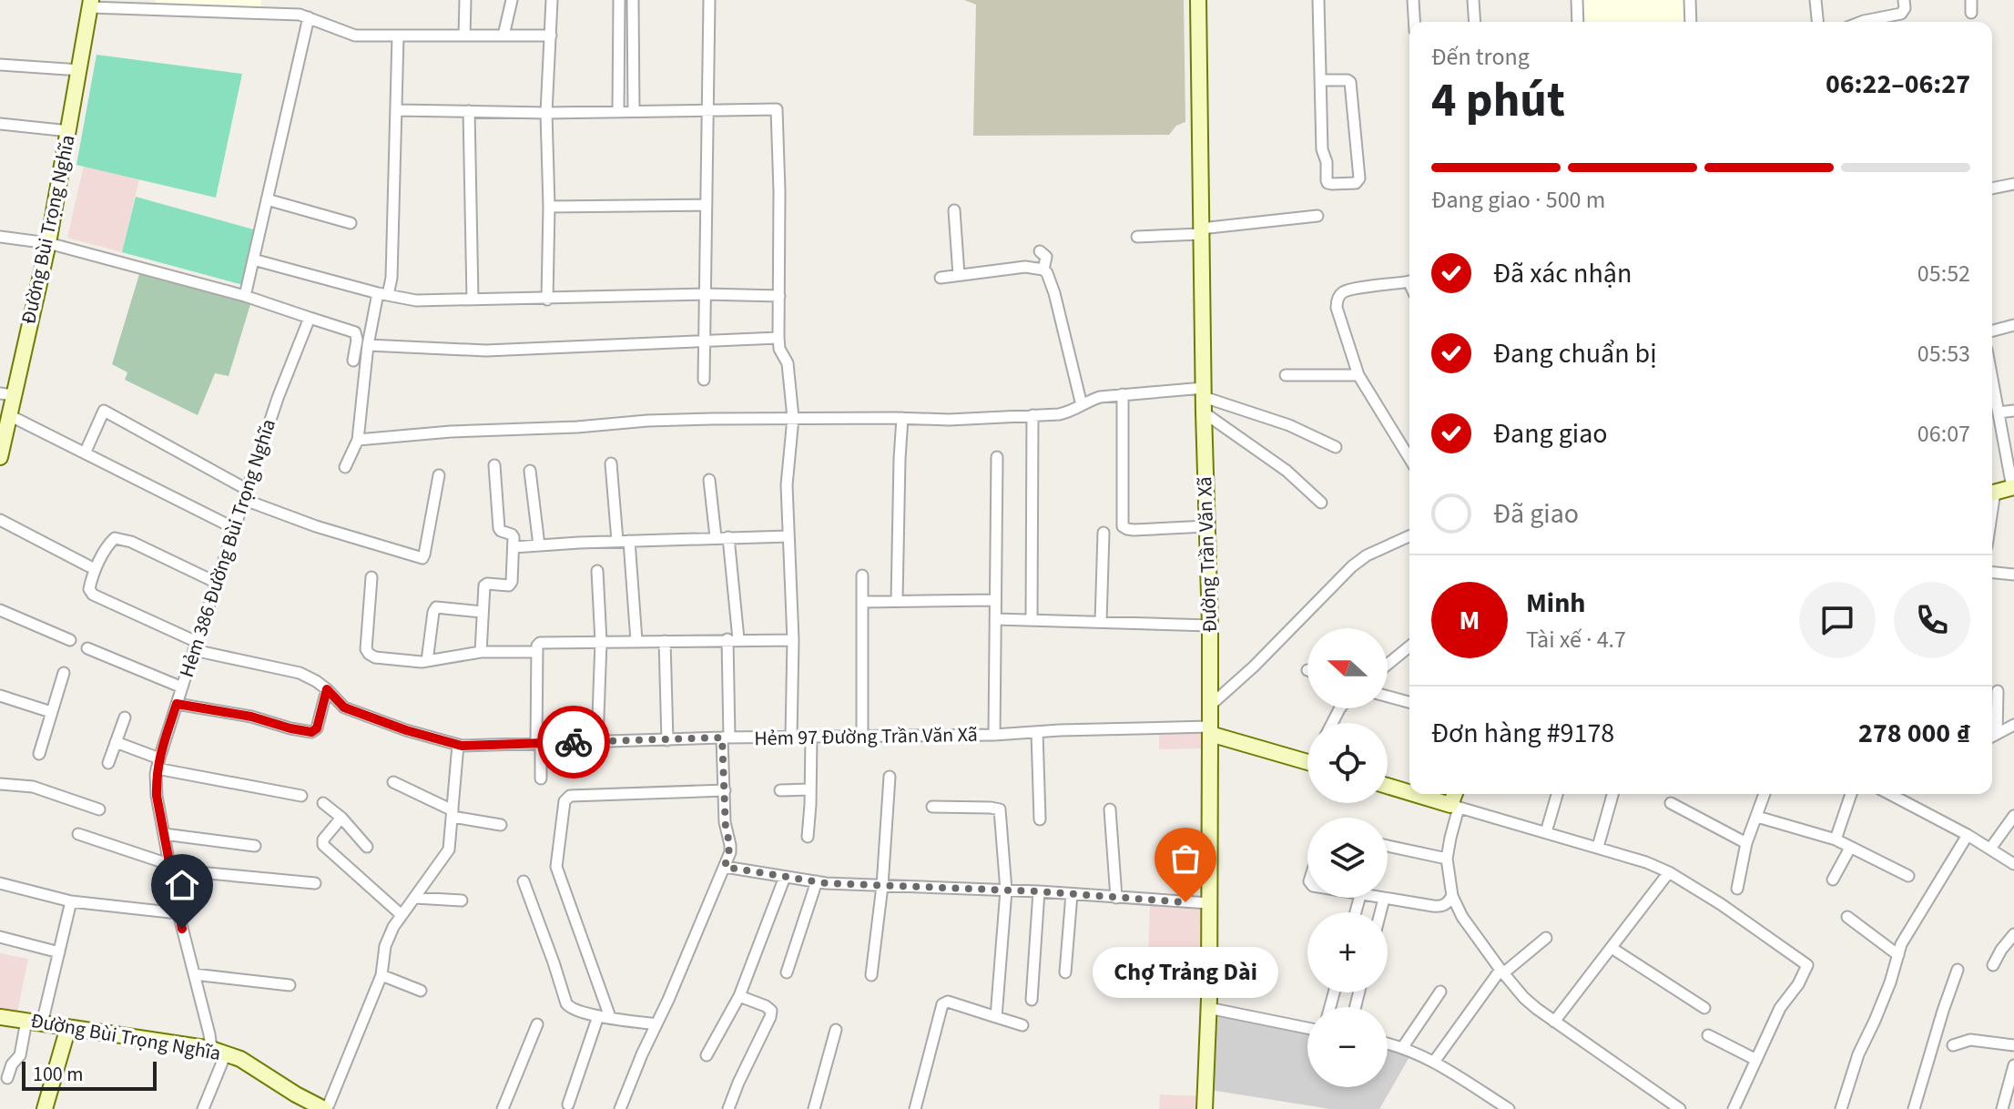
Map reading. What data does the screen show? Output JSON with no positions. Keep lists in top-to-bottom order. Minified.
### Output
{"streets":{"street":["Đường Bùi Trọng Nghĩa","Hẻm 386 Đường Bùi Trọng Nghĩa","Đường Trần Văn Xã","Hẻm 97 Đường Trần Văn Xã"]},"crossings":[["Đường Bùi Trọng Nghĩa","Hẻm 386 Đường Bùi Trọng Nghĩa"],["Hẻm 386 Đường Bùi Trọng Nghĩa","Hẻm 97 Đường Trần Văn Xã"],["Đường Trần Văn Xã","Hẻm 97 Đường Trần Văn Xã"]],"places":["Chợ Trảng Dài"],"scale_bar":"100 m","north":"left","page":{"heading":["4 phút","Đến trong","06:22–06:27"],"panel":["Minh","Tài xế · 4.7","Đơn hàng #9178","278 000 ₫"],"bar":"Đang giao · 500 m","list":[["Đã xác nhận","05:52"],["Đang chuẩn bị","05:53"],["Đang giao","06:07"],"Đã giao"],"round":"M","map_buttons":["+","−"],"bubble":"Chợ Trảng Dài","scale":"100 m"}}
